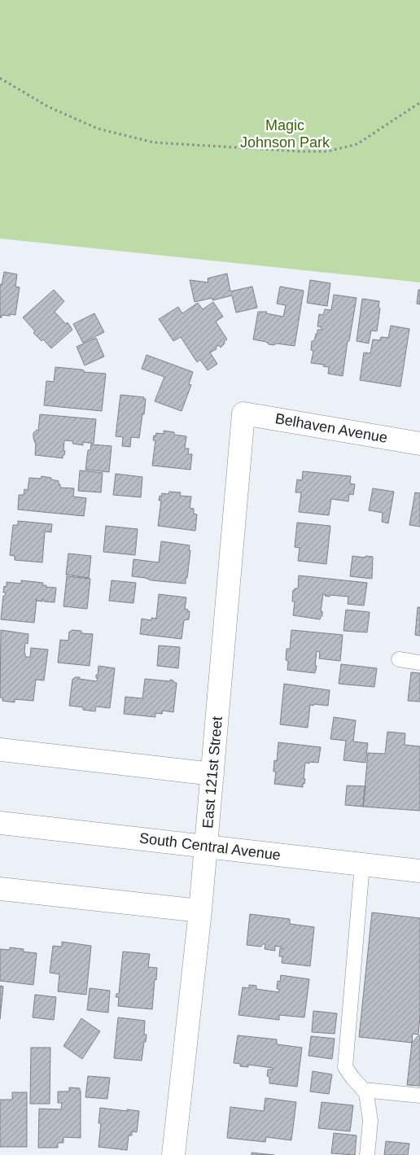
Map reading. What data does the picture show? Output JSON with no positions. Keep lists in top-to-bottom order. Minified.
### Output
{"streets":{"street":["Belhaven Avenue","East 121st Street","South Central Avenue"]},"crossings":[["Belhaven Avenue","East 121st Street"],["East 121st Street","South Central Avenue"]],"parks":["Magic Johnson Park"]}
